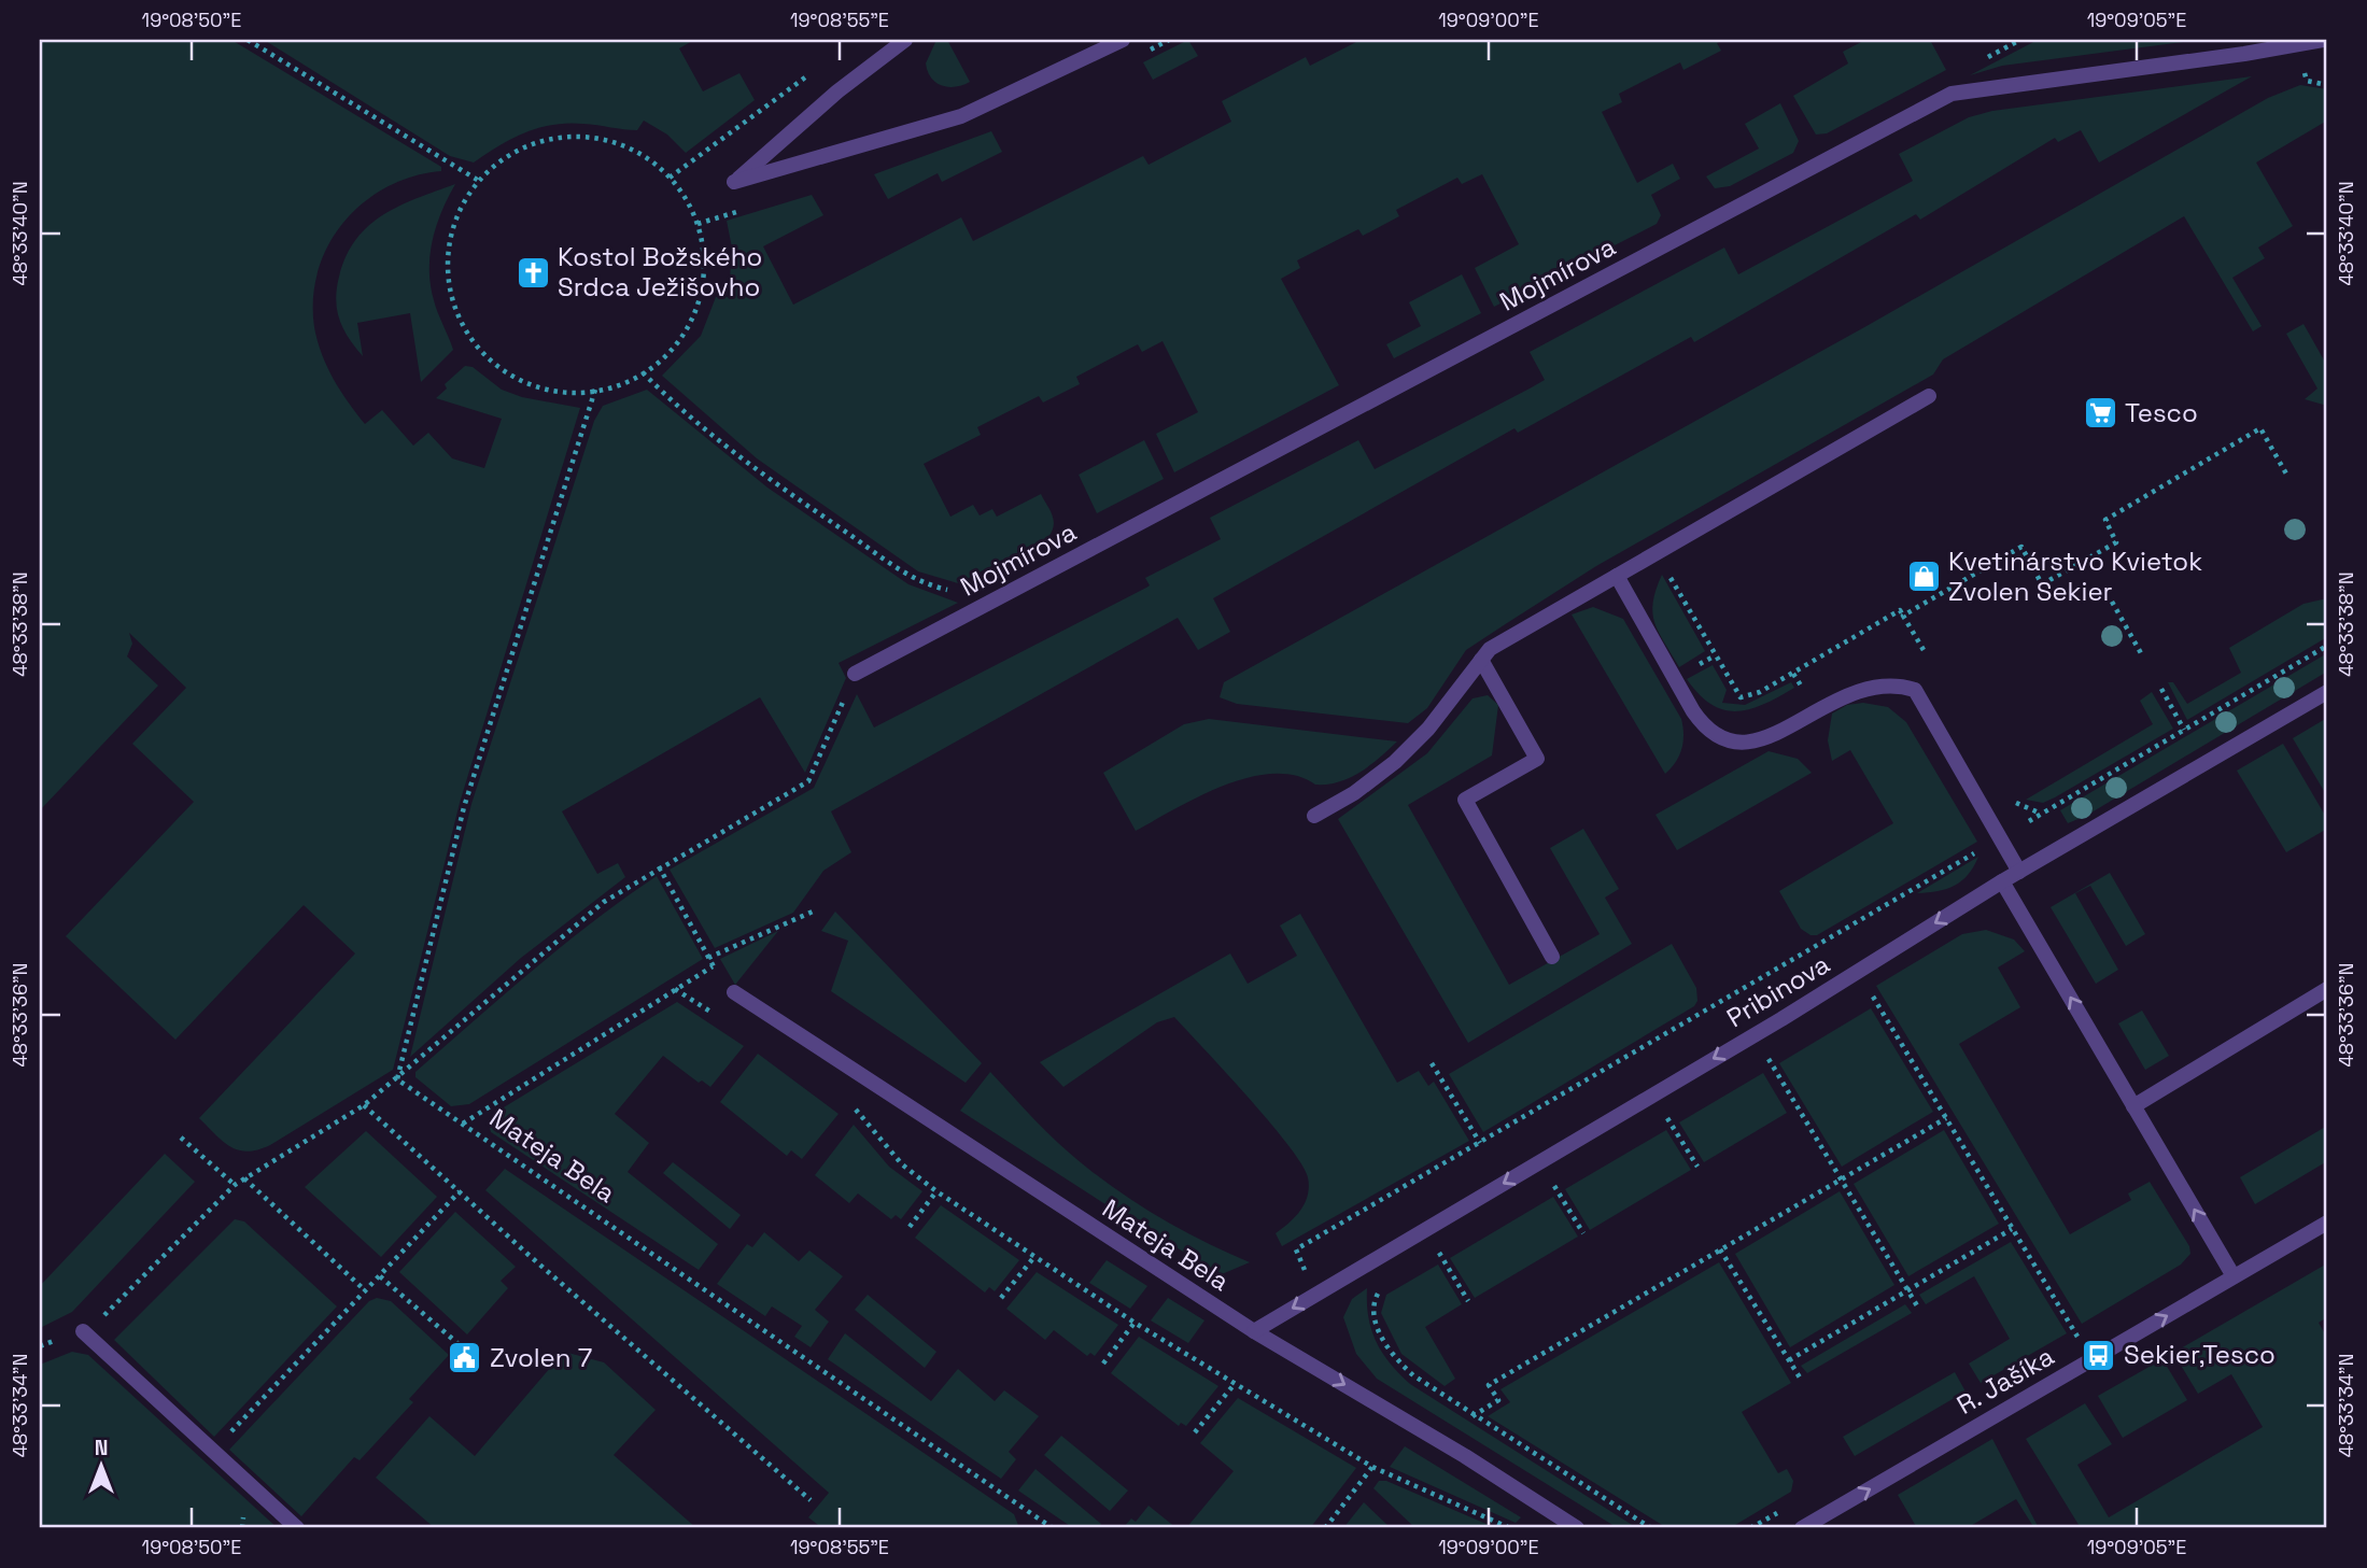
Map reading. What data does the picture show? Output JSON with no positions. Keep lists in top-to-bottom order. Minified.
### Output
{"streets":{"street":["Mojmírova","Pribinova","Mateja Bela","R. Jašíka"]},"crossings":[["Pribinova","Mateja Bela"]],"one_way":["Pribinova","R. Jašíka"],"places":{"church":["Kostol Božského Srdca Ježišovho"],"supermarket":["Tesco"],"shop":["Kvetinárstvo Kvietok Zvolen Sekier"],"bus stop":["Sekier,Tesco"],"public building":["Zvolen 7"]},"north":"top","coordinates":["19°08'50\"E","19°08'55\"E","19°09'00\"E","19°09'05\"E","48°33'40\"N","48°33'38\"N","48°33'36\"N","48°33'34\"N"]}
